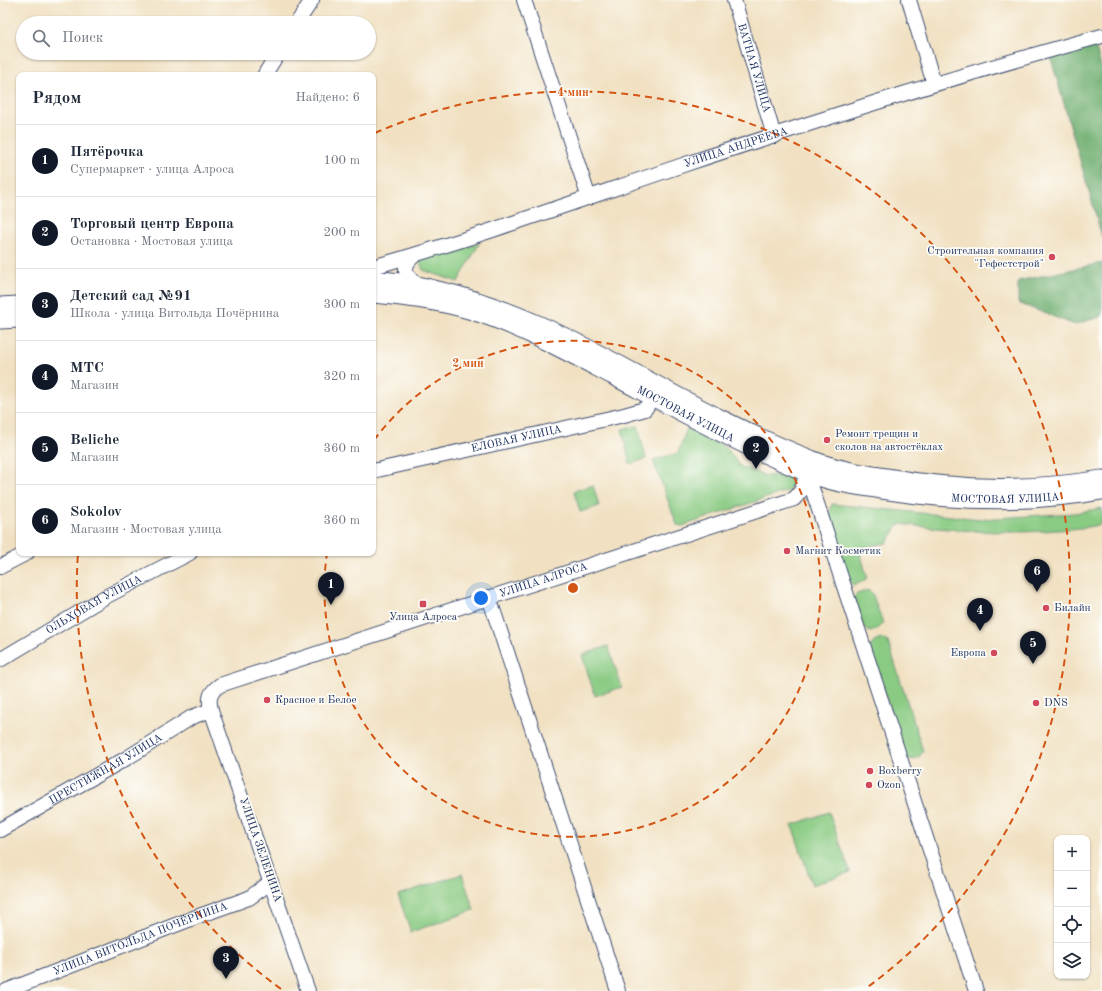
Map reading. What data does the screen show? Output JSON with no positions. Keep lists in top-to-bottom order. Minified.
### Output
{"streets":{"main road":["МОСТОВАЯ УЛИЦА"],"street":["ВАТНАЯ УЛИЦА","УЛИЦА АНДРЕЕВА","ЕЛОВАЯ УЛИЦА","УЛИЦА АЛРОСА","ОЛЬХОВАЯ УЛИЦА","ПРЕСТИЖНАЯ УЛИЦА","УЛИЦА ЗЕЛЕНИНА","УЛИЦА ВИТОЛЬДА ПОЧЁРНИНА"]},"crossings":[["ВАТНАЯ УЛИЦА","УЛИЦА АНДРЕЕВА"],["МОСТОВАЯ УЛИЦА","ЕЛОВАЯ УЛИЦА"],["МОСТОВАЯ УЛИЦА","УЛИЦА АЛРОСА"],["УЛИЦА АЛРОСА","ПРЕСТИЖНАЯ УЛИЦА"],["УЛИЦА АЛРОСА","УЛИЦА ЗЕЛЕНИНА"],["ПРЕСТИЖНАЯ УЛИЦА","УЛИЦА ЗЕЛЕНИНА"],["УЛИЦА ЗЕЛЕНИНА","УЛИЦА ВИТОЛЬДА ПОЧЁРНИНА"]],"places":{"other":["Строительная компания \"Гефестстрой\"","Ремонт трещин и сколов на автостёклах","Магнит Косметик","Билайн","Европа","Красное и Белое","DNS","Boxberry","Ozon"],"transit":["Улица Алроса"]},"page":{"search":"Поиск","heading":["Рядом","Найдено: 6"],"list":[{"mark":"1","name":"Пятёрочка","note":"Супермаркет · улица Алроса","value":"100 m"},{"mark":"2","name":"Торговый центр Европа","note":"Остановка · Мостовая улица","value":"200 m"},{"mark":"3","name":"Детский сад №91","note":"Школа · улица Витольда Почёрнина","value":"300 m"},{"mark":"4","name":"МТС","note":"Магазин","value":"320 m"},{"mark":"5","name":"Beliche","note":"Магазин","value":"360 m"},{"mark":"6","name":"Sokolov","note":"Магазин · Мостовая улица","value":"360 m"}],"pins":["2","6","1","4","5","3"],"map_buttons":["+","−"]},"rings":["4 мин","2 мин"]}
